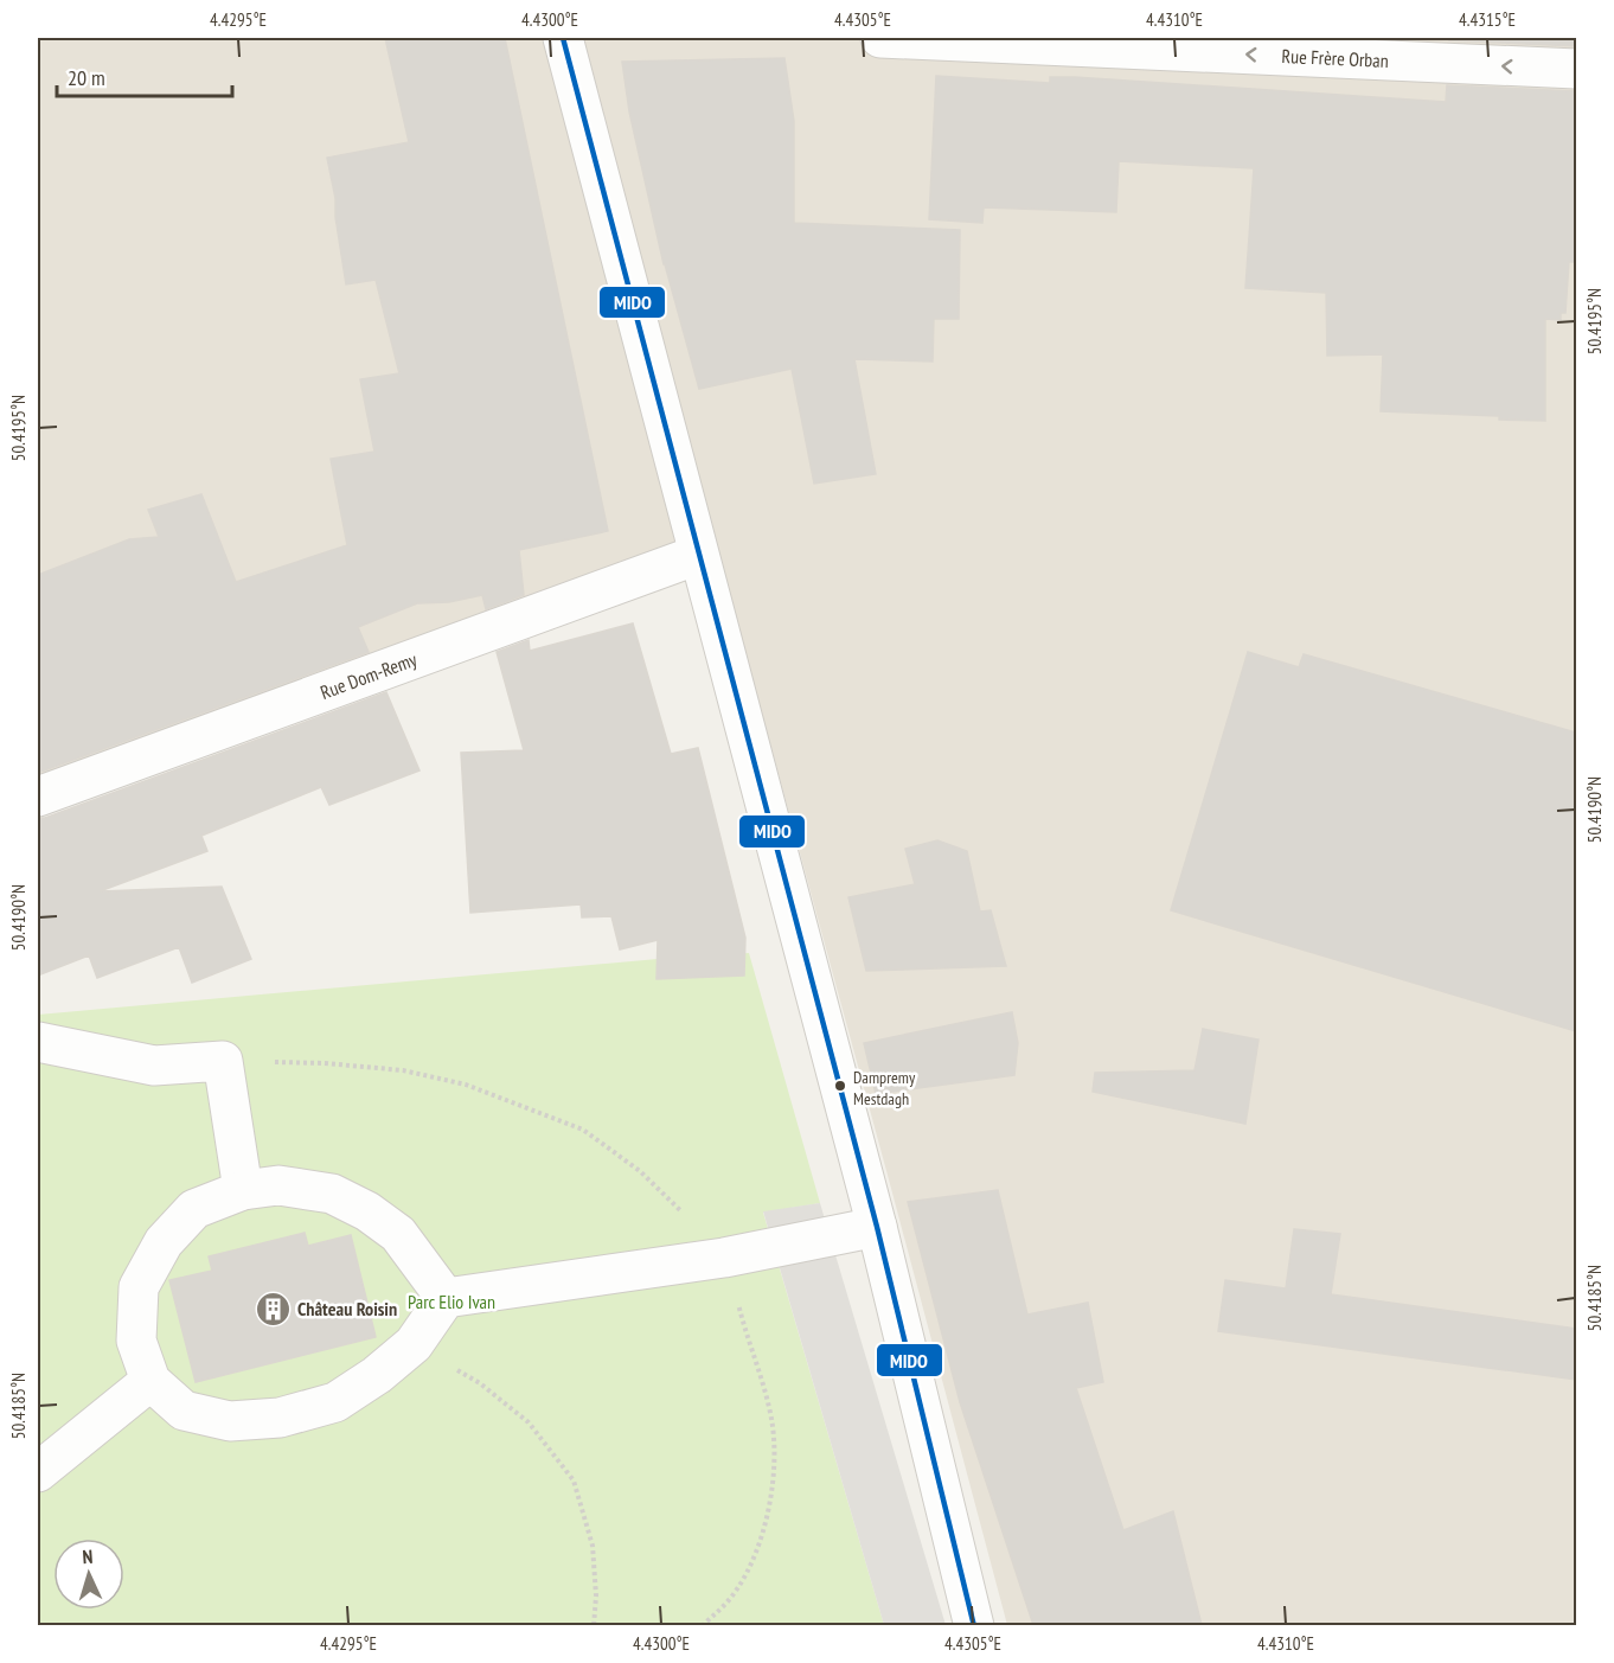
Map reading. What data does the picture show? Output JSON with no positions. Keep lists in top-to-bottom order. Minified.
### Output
{"streets":{"street":["Rue Frère Orban","Rue Dom-Remy"]},"one_way":["Rue Frère Orban"],"parks":["Parc Elio Ivan"],"places":{"other":["Dampremy Mestdagh"],"building":["Château Roisin"]},"lines":["transit line MIDO"],"scale_bar":"20 m","north":"top","coordinates":["4.4295°E","4.4300°E","4.4305°E","4.4310°E","4.4315°E","50.4195°N","50.4190°N","50.4185°N"]}
